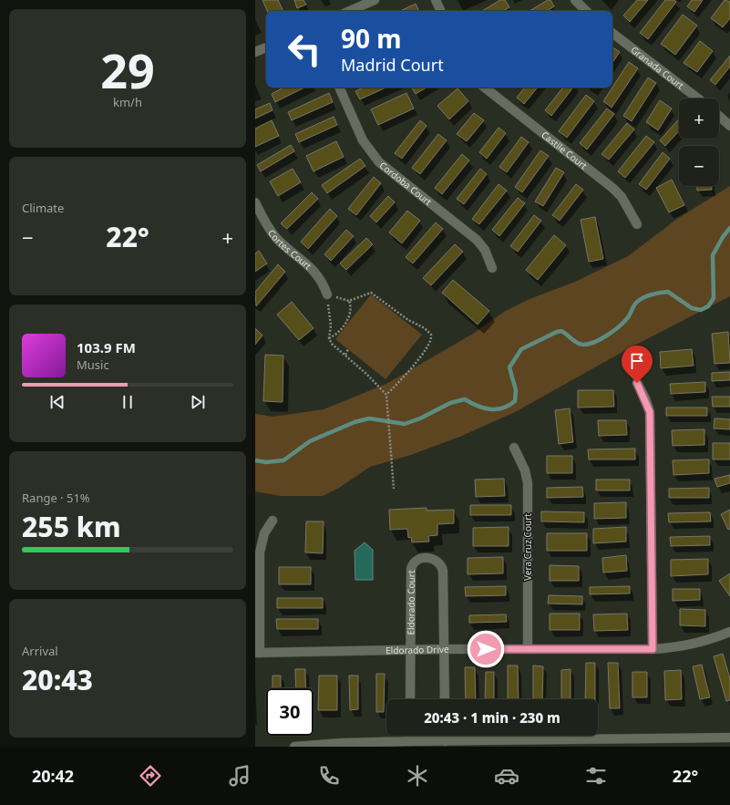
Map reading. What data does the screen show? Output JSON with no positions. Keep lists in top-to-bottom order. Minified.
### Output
{"streets":{"street":["Granada Court","Castile Court","Cordoba Court","Cortes Court","Vera Cruz Court","Eldorado Court","Eldorado Drive"]},"crossings":[["Vera Cruz Court","Eldorado Drive"],["Eldorado Court","Eldorado Drive"]],"page":{"tile":[["29","km/h"],"Climate",["Range · 51%","255 km"],["Arrival","20:43"]],"turn":["90 m","Madrid Court"],"map_buttons":["+","−"],"heat":["−","22°","+"],"song":["103.9 FM","Music"],"limit":"30","trip":"20:43 · 1 min · 230 m","tabs":["20:42","22°"]}}
